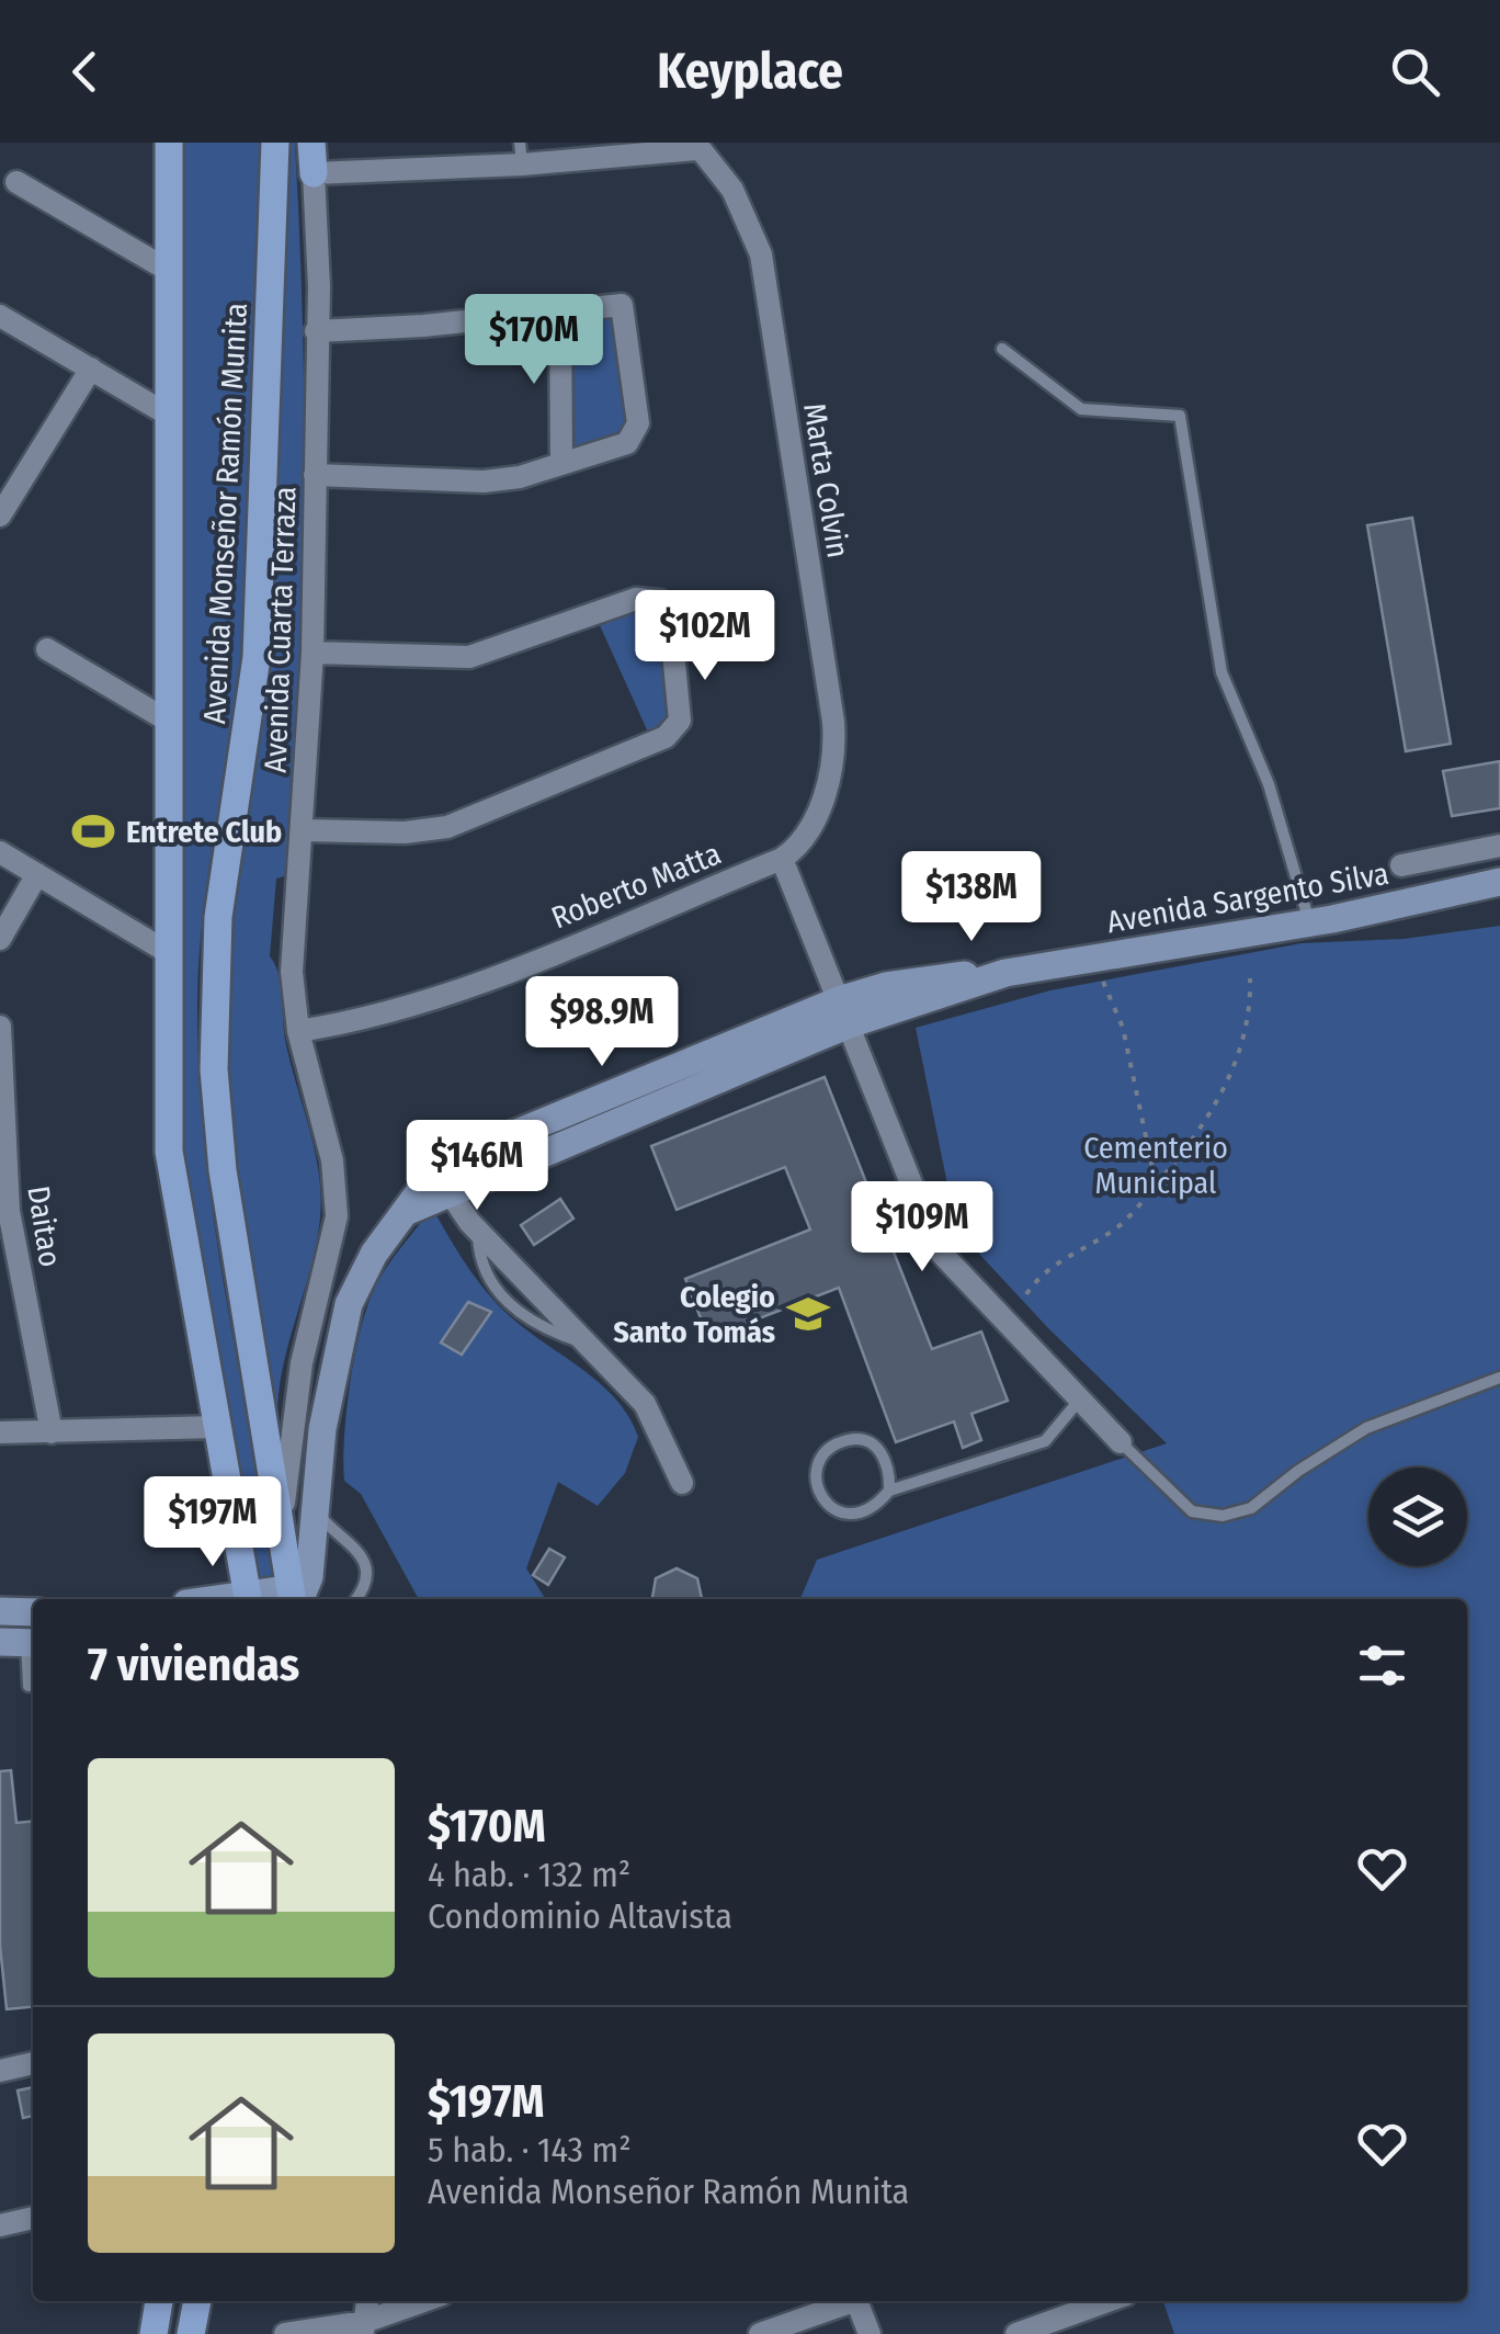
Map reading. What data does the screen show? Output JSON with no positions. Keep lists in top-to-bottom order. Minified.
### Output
{"streets":{"main road":["Avenida Monseñor Ramón Munita","Avenida Sargento Silva"],"street":["Marta Colvin","Avenida Cuarta Terraza","Roberto Matta","Daitao"]},"crossings":[["Marta Colvin","Roberto Matta"],["Avenida Monseñor Ramón Munita","Avenida Cuarta Terraza"],["Avenida Cuarta Terraza","Roberto Matta"]],"parks":["Cementerio Municipal"],"places":{"sports":["Entrete Club"],"school or university":["Colegio Santo Tomás"]},"page":{"header":"Keyplace","price":["$170M","$102M","$138M","$98.9M","$146M","$109M","$197M"],"heading":"7 viviendas","list":[{"name":"$170M","note":"4 hab. · 132 m² · Condominio Altavista"},{"name":"$197M","note":"5 hab. · 143 m² · Avenida Monseñor Ramón Munita"}]}}
